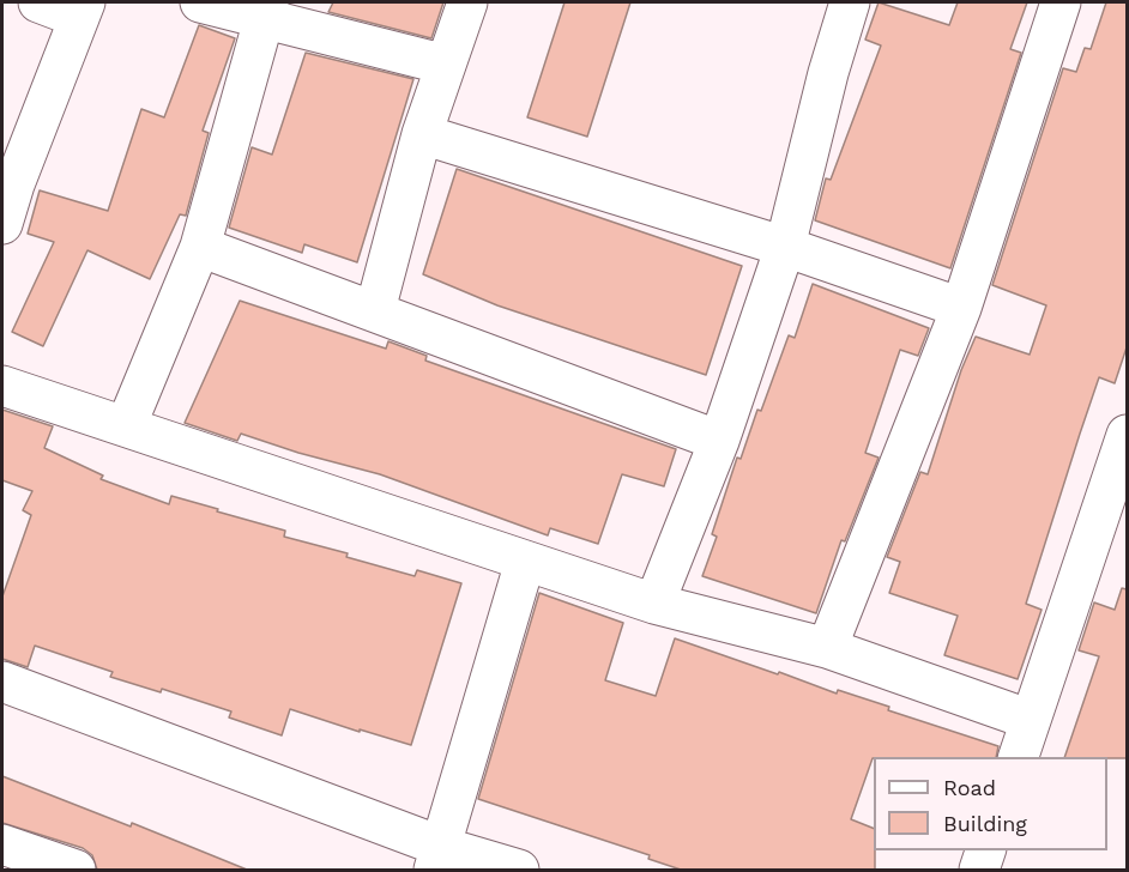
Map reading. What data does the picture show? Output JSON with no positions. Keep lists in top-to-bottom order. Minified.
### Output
{"legend":["Road","Building"]}
